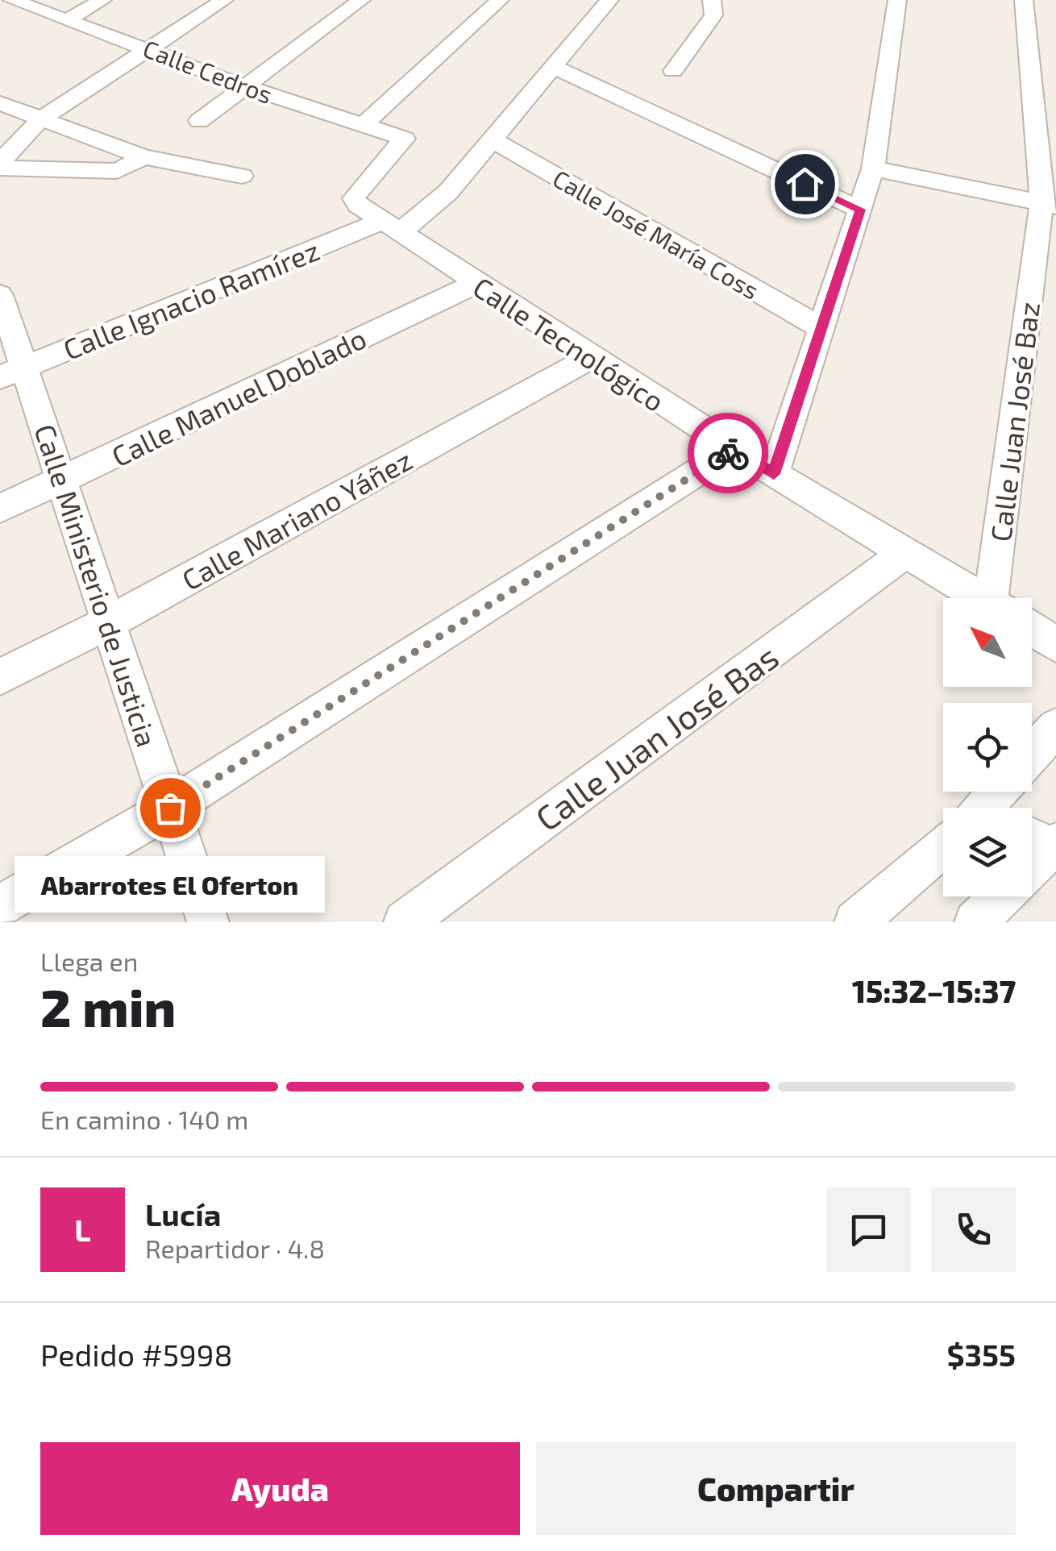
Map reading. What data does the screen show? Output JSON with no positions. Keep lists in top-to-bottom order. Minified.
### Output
{"streets":{"street":["Calle Cedros","Calle José María Coss","Calle Ignacio Ramírez","Calle Tecnológico","Calle Manuel Doblado","Calle Juan José Baz","Calle Mariano Yáñez","Calle Ministerio de Justicia","Calle Juan José Bas"]},"crossings":[["Calle Cedros","Calle Tecnológico"],["Calle José María Coss","Calle Ignacio Ramírez"],["Calle Ignacio Ramírez","Calle Tecnológico"],["Calle Ignacio Ramírez","Calle Ministerio de Justicia"],["Calle Tecnológico","Calle Manuel Doblado"],["Calle Tecnológico","Calle Mariano Yáñez"],["Calle Tecnológico","Calle Juan José Bas"],["Calle Manuel Doblado","Calle Ministerio de Justicia"],["Calle Mariano Yáñez","Calle Ministerio de Justicia"]],"places":["Abarrotes El Oferton"],"north":"top left","page":{"bubble":"Abarrotes El Oferton","heading":["2 min","Llega en","15:32–15:37"],"panel":["Lucía","Repartidor · 4.8","Pedido #5998","$355"],"bar":"En camino · 140 m","round":"L","buttons":["Ayuda","Compartir"]}}
